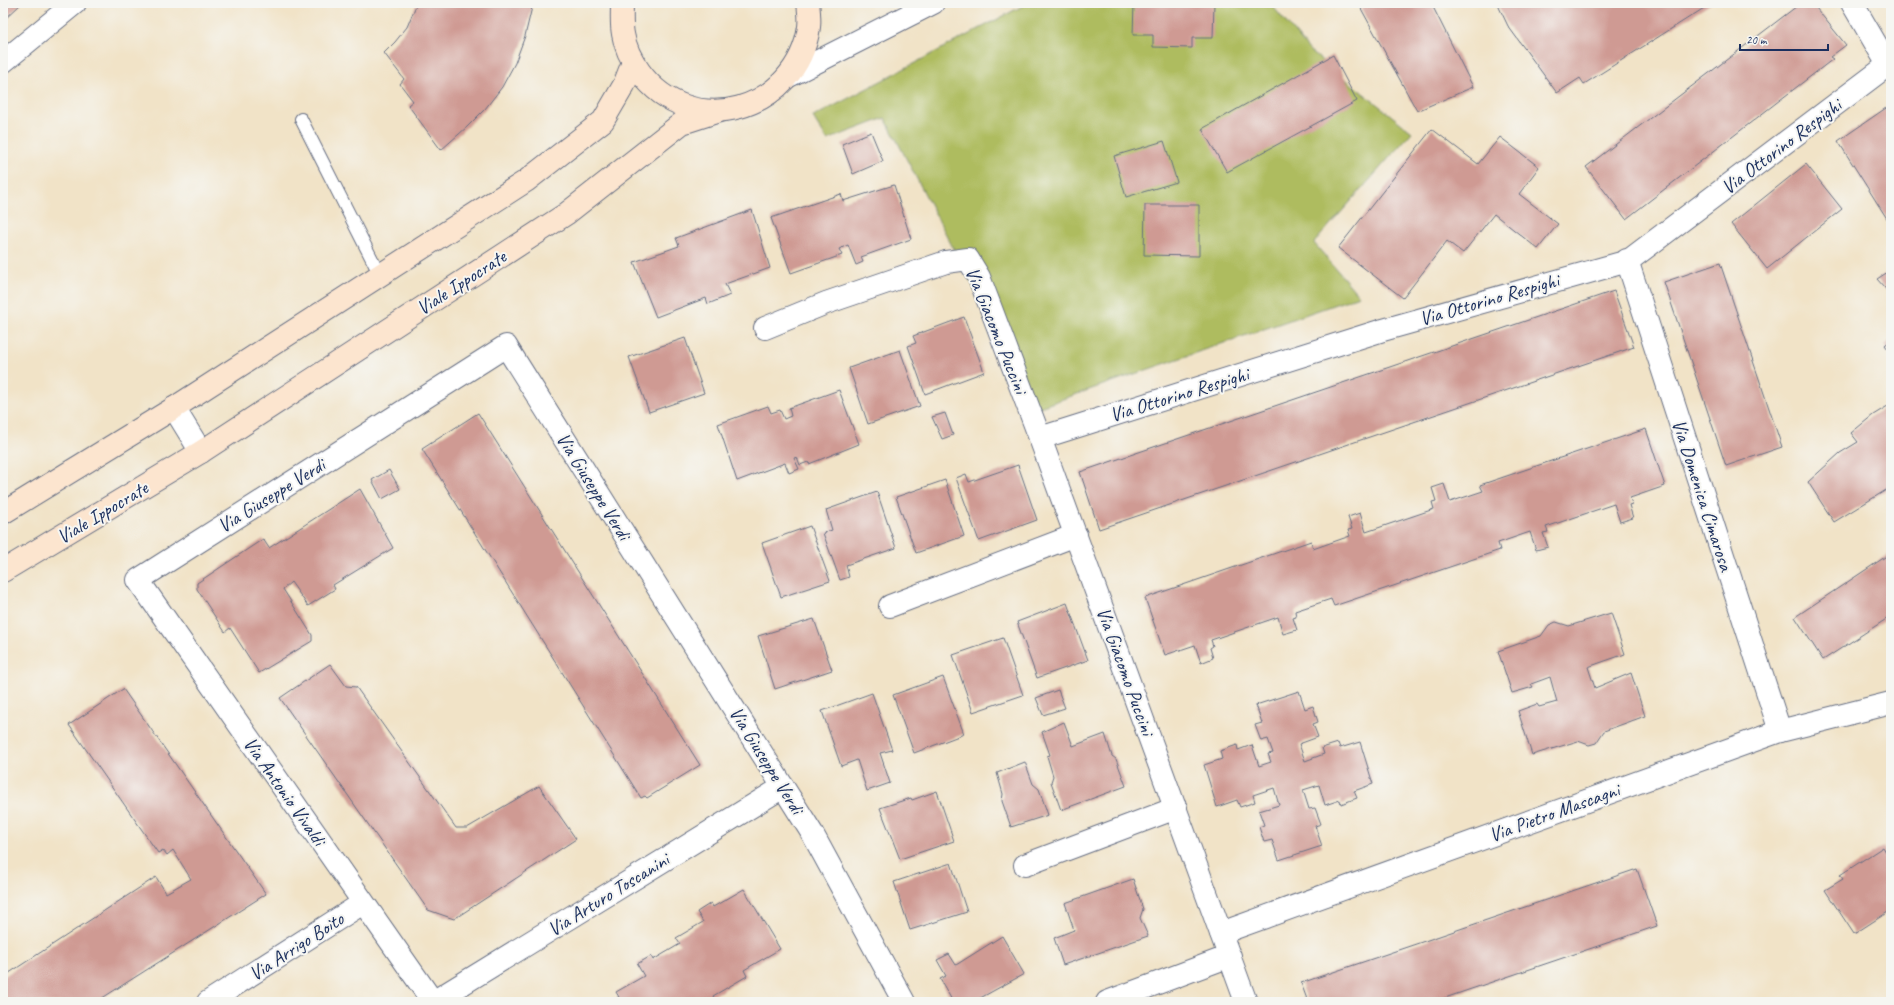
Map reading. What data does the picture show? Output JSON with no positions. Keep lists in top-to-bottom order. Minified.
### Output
{"streets":{"main road":["Viale Ippocrate"],"street":["Via Ottorino Respighi","Via Giacomo Puccini","Via Giuseppe Verdi","Via Domenica Cimarosa","Via Antonio Vivaldi","Via Pietro Mascagni","Via Arturo Toscanini","Via Arrigo Boito"]},"crossings":[["Via Ottorino Respighi","Via Giacomo Puccini"],["Via Ottorino Respighi","Via Domenica Cimarosa"],["Via Giacomo Puccini","Via Pietro Mascagni"],["Via Giuseppe Verdi","Via Antonio Vivaldi"],["Via Giuseppe Verdi","Via Arturo Toscanini"],["Via Domenica Cimarosa","Via Pietro Mascagni"],["Via Antonio Vivaldi","Via Arturo Toscanini"],["Via Antonio Vivaldi","Via Arrigo Boito"]],"scale_bar":"20 m"}
